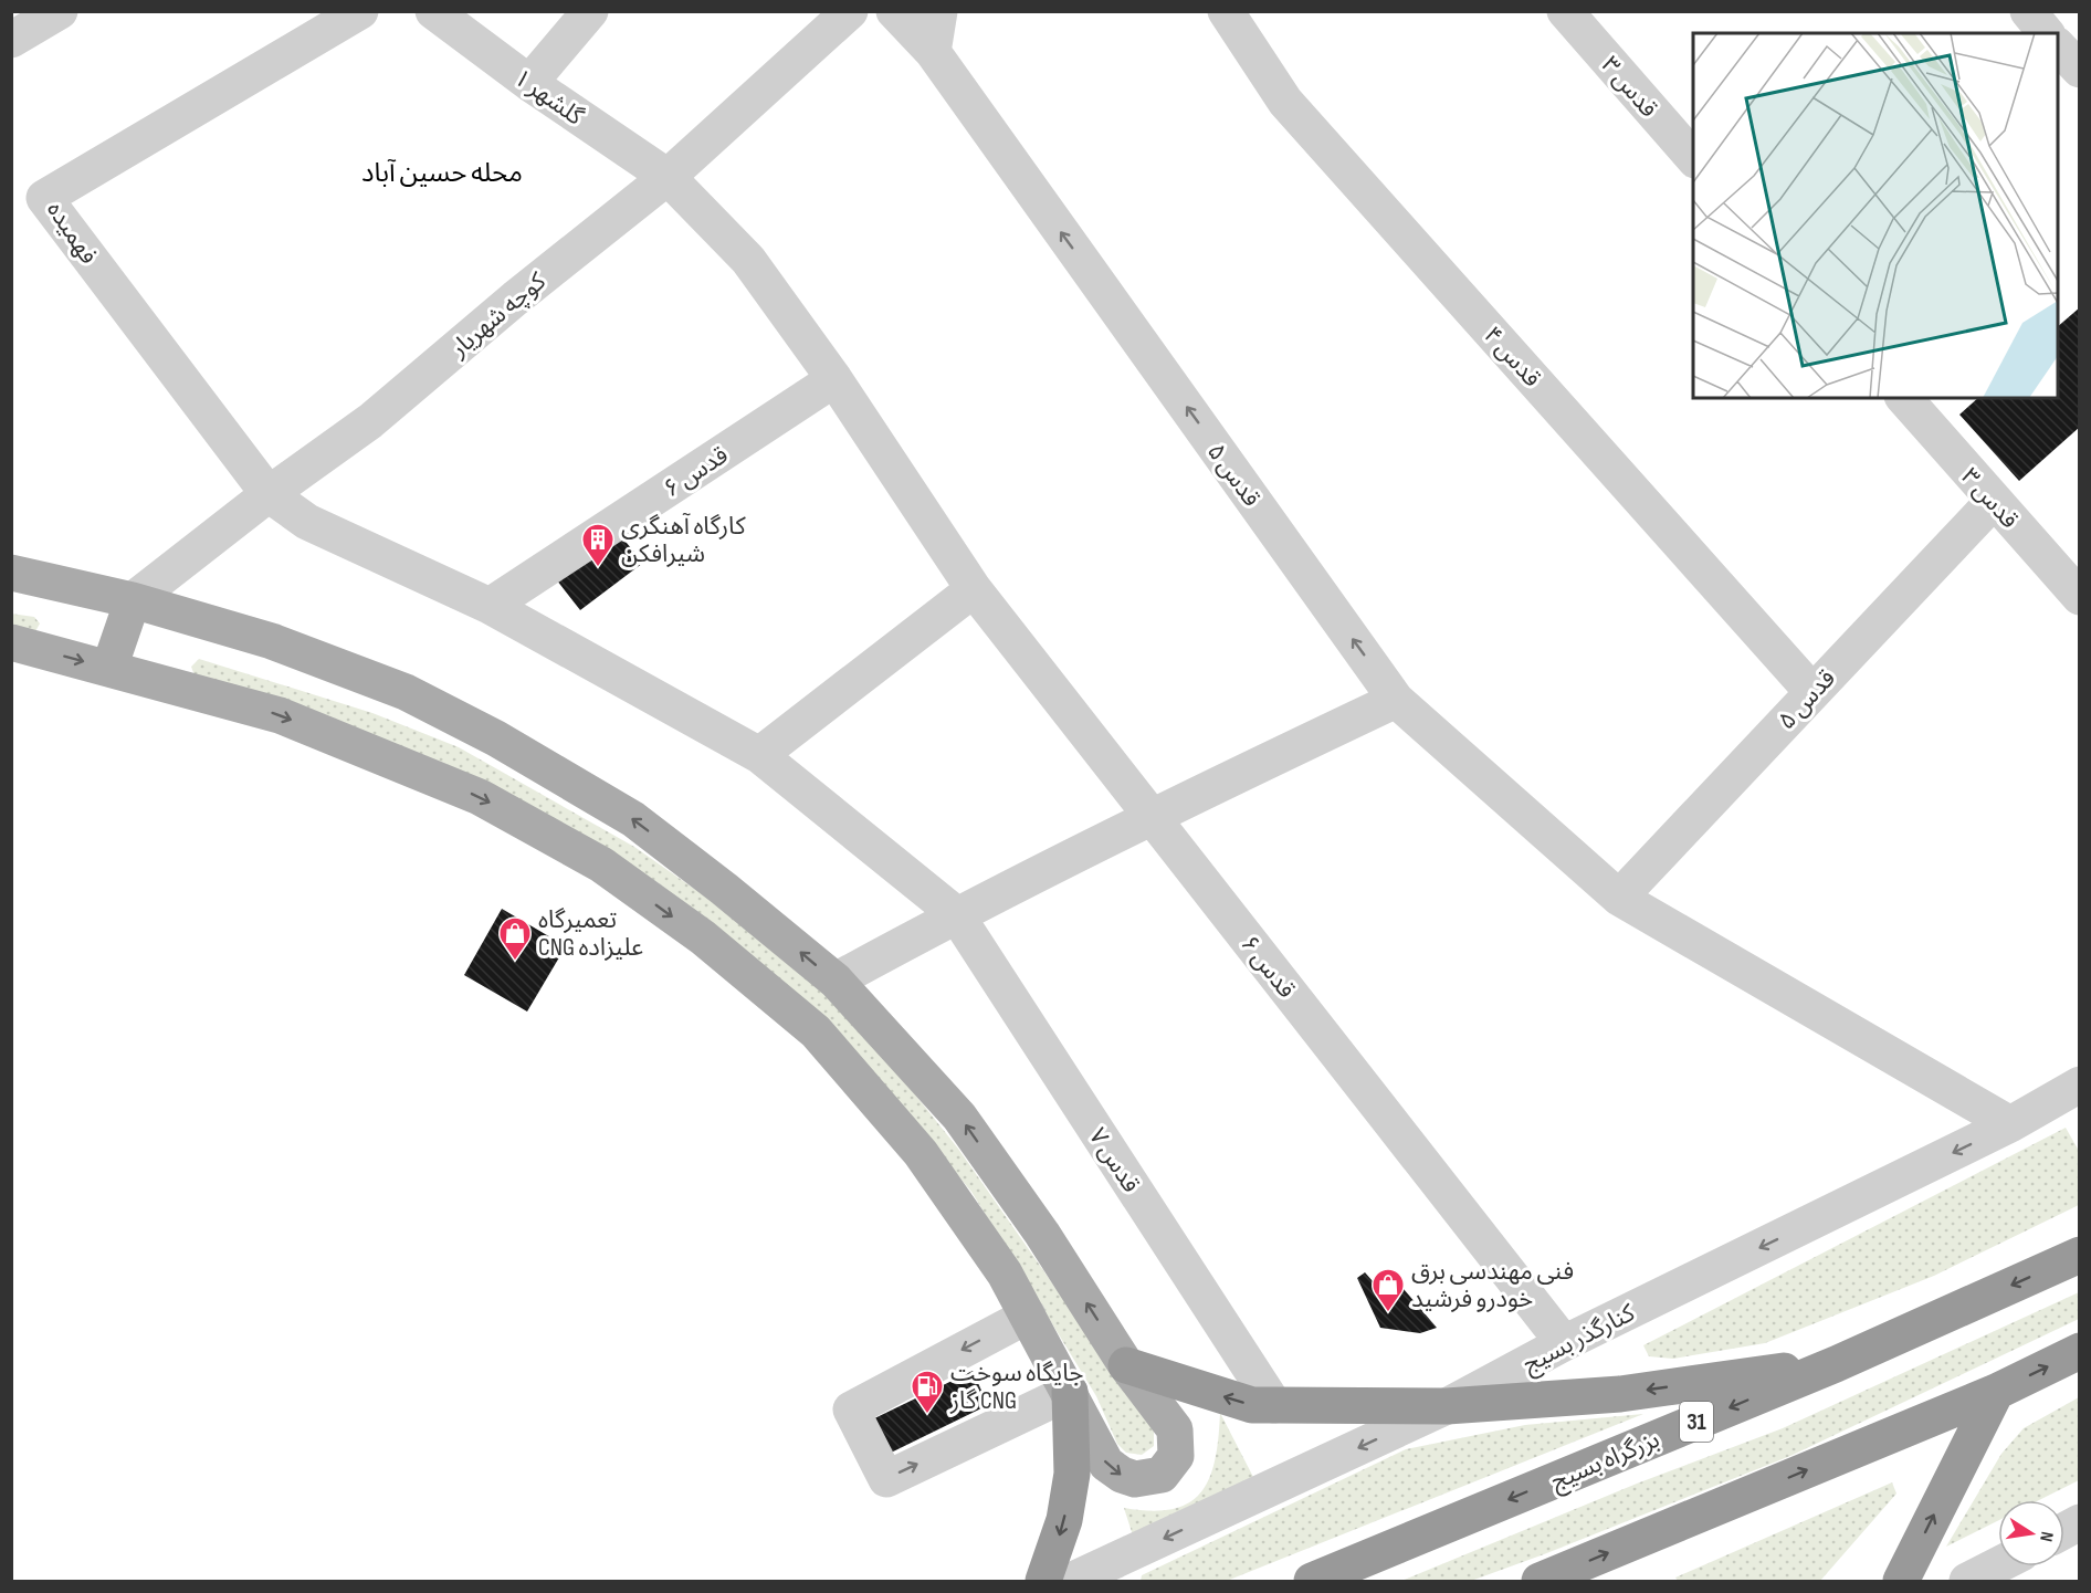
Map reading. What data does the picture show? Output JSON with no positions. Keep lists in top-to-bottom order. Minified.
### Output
{"streets":{"highway":["31","بزرگراه بسیج"],"street":["قدس ۳","گلشهر ۱","فهمیده","کوچه شهریار","قدس ۴","قدس ۶","قدس ۵","قدس ۷","کنارگذر بسیج"]},"crossings":[["قدس ۳","قدس ۵"],["گلشهر ۱","کوچه شهریار"],["گلشهر ۱","قدس ۶"],["فهمیده","کوچه شهریار"],["فهمیده","قدس ۷"],["کوچه شهریار","قدس ۶"],["کوچه شهریار","قدس ۷"],["قدس ۴","قدس ۵"],["قدس ۶","قدس ۷"],["قدس ۶","کنارگذر بسیج"],["قدس ۵","کنارگذر بسیج"]],"one_way":["قدس ۵","کنارگذر بسیج"],"districts":["محله حسین آباد"],"places":{"building":["کارگاه آهنگری شیرافکن"],"shop":["تعمیرگاه CNG علیزاده","فنی مهندسی برق خودرو فرشید"],"fuel station":["جایگاه سوخت گاز CNG"]},"north":"right"}
